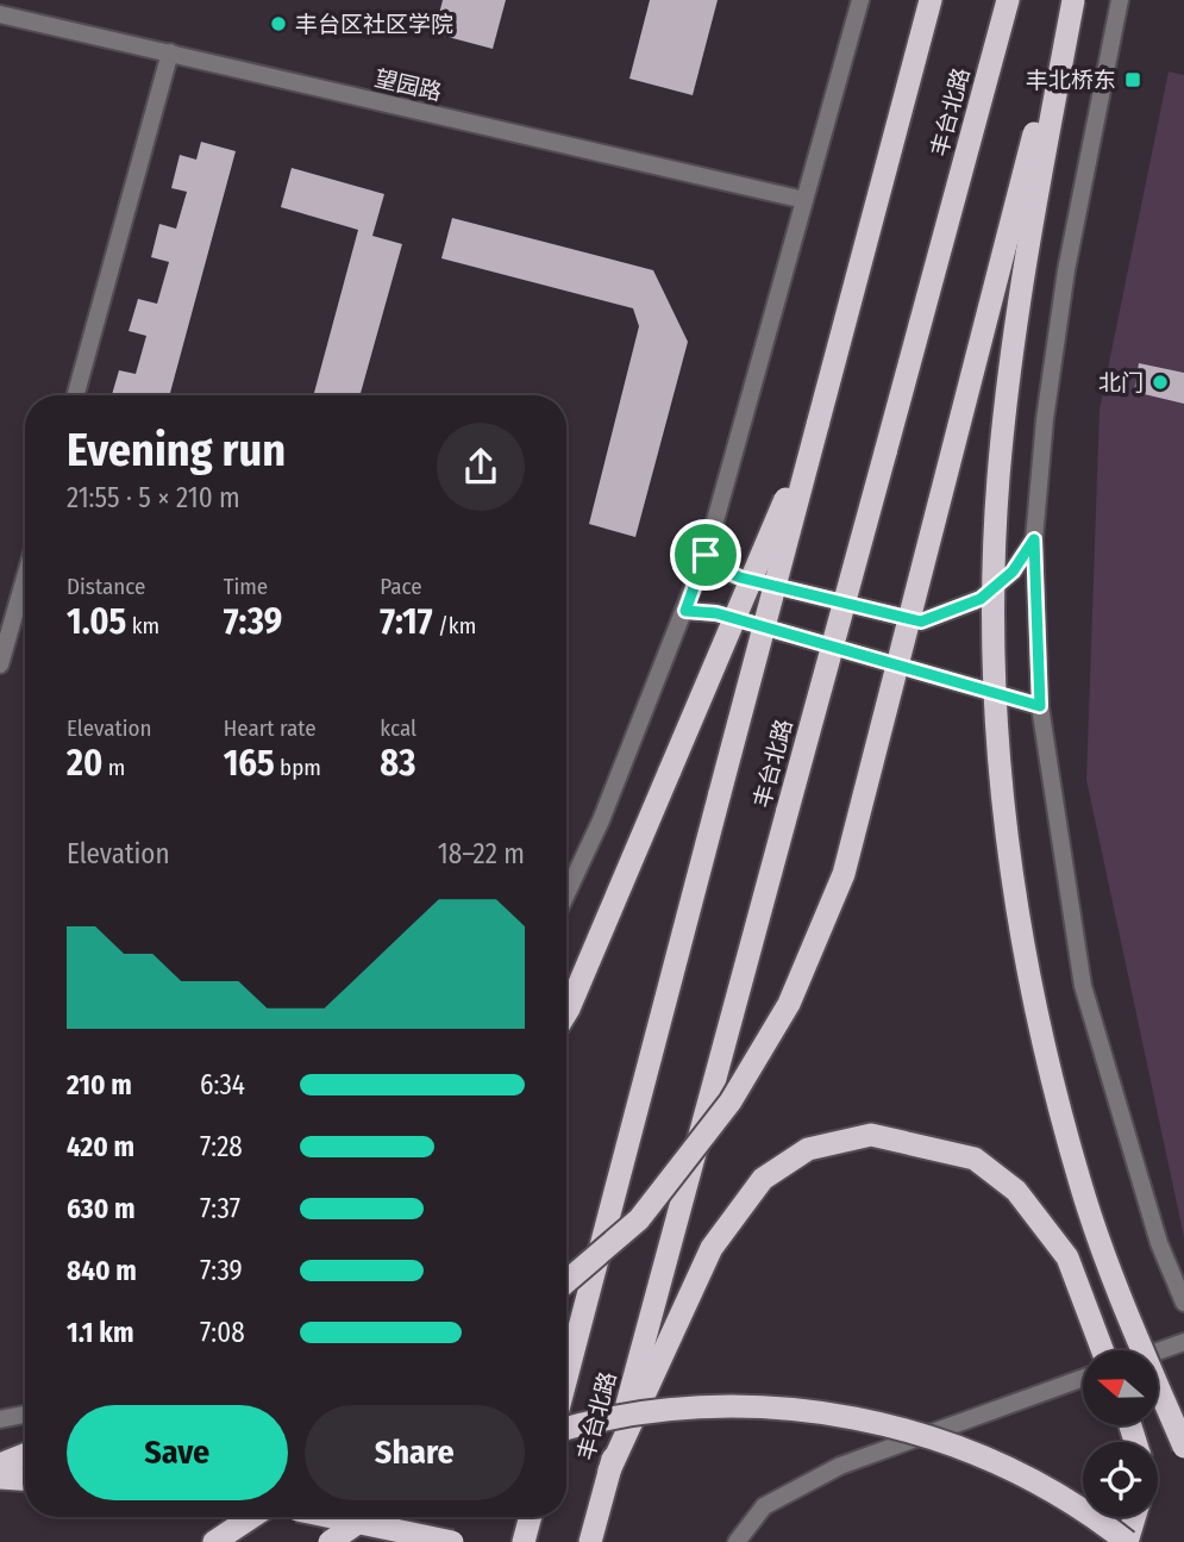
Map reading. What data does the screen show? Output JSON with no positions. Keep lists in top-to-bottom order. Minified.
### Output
{"streets":{"highway":["丰台北路"],"street":["望园路"]},"places":{"other":["丰台区社区学院","北门"],"transit":["丰北桥东"]},"north":"left","page":{"heading":["Evening run","21:55 · 5 × 210 m"],"stats":[["Distance","1.05 km"],["Time","7:39"],["Pace","7:17 /km"],["Elevation","20 m"],["Heart rate","165 bpm"],["kcal","83"]],"chart":["Elevation","18–22 m"],"list":[{"name":"210 m","note":"6:34"},{"name":"420 m","note":"7:28"},{"name":"630 m","note":"7:37"},{"name":"840 m","note":"7:39"},{"name":"1.1 km","note":"7:08"}],"buttons":["Save","Share"]}}
